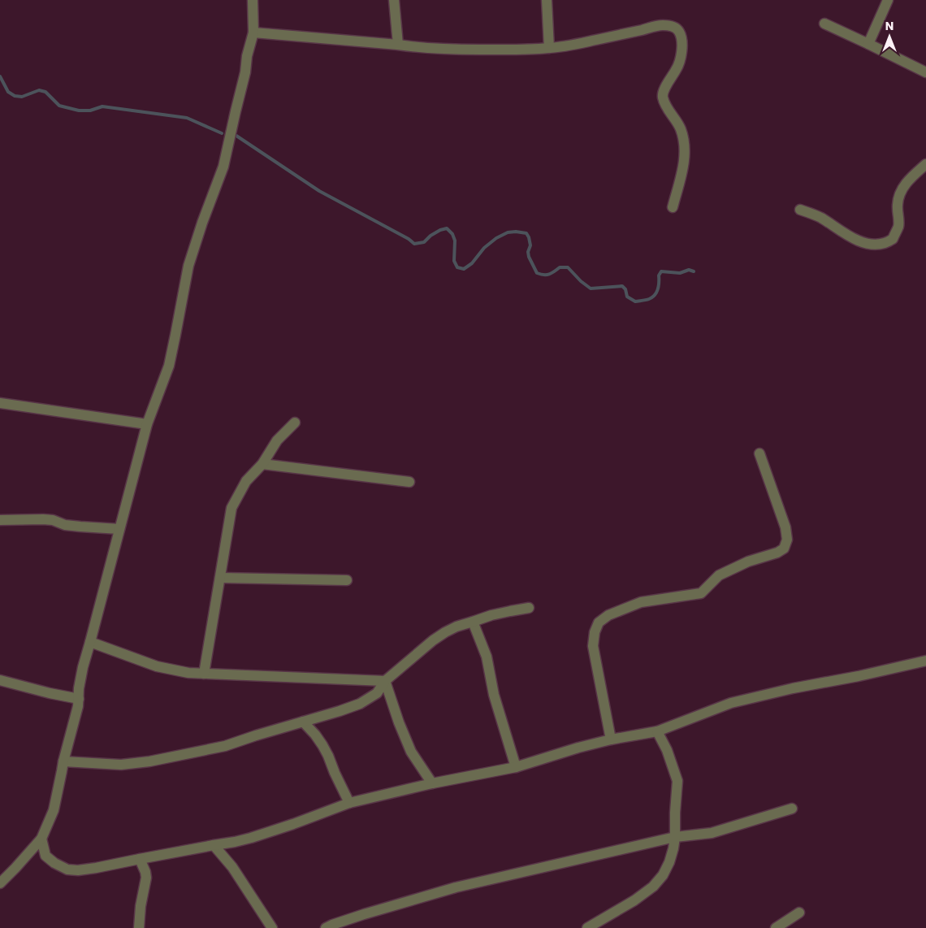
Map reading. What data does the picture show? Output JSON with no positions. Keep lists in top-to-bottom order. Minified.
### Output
{"north":"top"}
